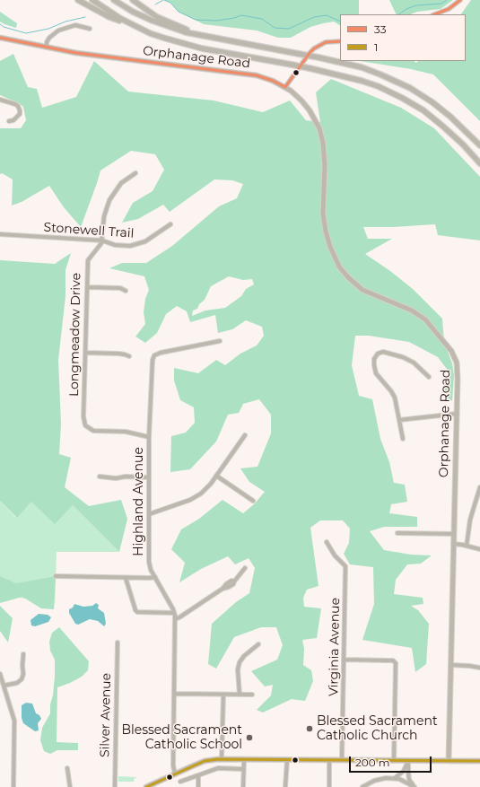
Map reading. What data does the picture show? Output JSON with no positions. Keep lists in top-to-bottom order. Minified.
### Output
{"streets":{"main road":["Orphanage Road"],"street":["Stonewell Trail","Longmeadow Drive","Highland Avenue","Virginia Avenue","Silver Avenue"]},"crossings":[["Stonewell Trail","Longmeadow Drive"],["Longmeadow Drive","Highland Avenue"]],"places":["Blessed Sacrament Catholic Church","Blessed Sacrament Catholic School"],"lines":["transit line 33","transit line 1"],"legend":["33","1"],"scale_bar":"200 m"}
